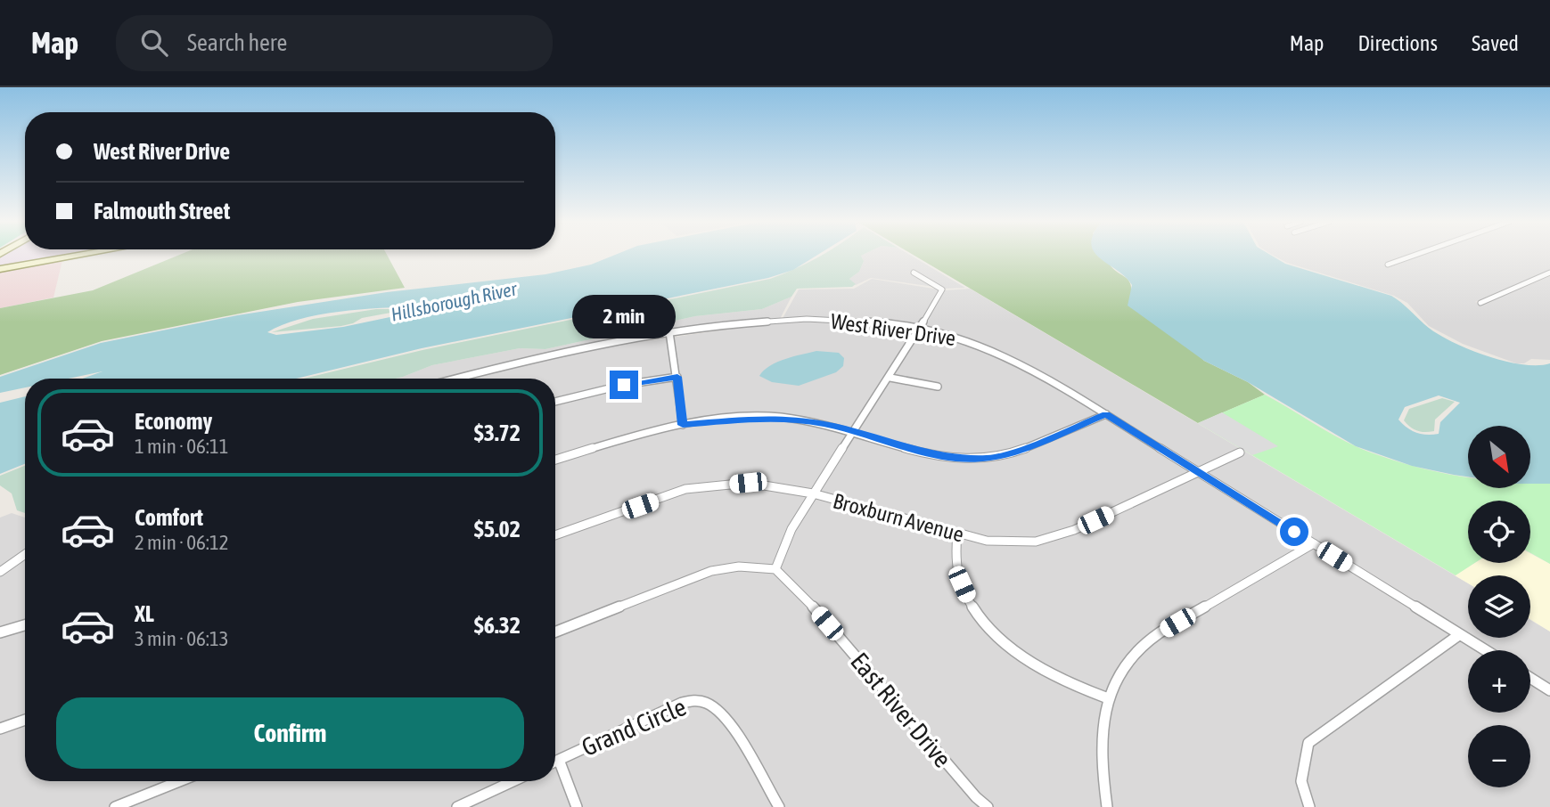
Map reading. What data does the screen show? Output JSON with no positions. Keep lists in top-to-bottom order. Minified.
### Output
{"streets":{"street":["West River Drive","Broxburn Avenue","East River Drive","Grand Circle"]},"crossings":[["West River Drive","Broxburn Avenue"]],"water":["Hillsborough River"],"north":"bottom right","page":{"header":"Map","search":"Search here","nav":["Map","Directions","Saved"],"banner":["West River Drive","Falmouth Street"],"bubble":"2 min","list":[{"name":"Economy","note":"1 min · 06:11","value":"$3.72"},{"name":"Comfort","note":"2 min · 06:12","value":"$5.02"},{"name":"XL","note":"3 min · 06:13","value":"$6.32"}],"map_buttons":["+","−"],"buttons":"Confirm"}}
